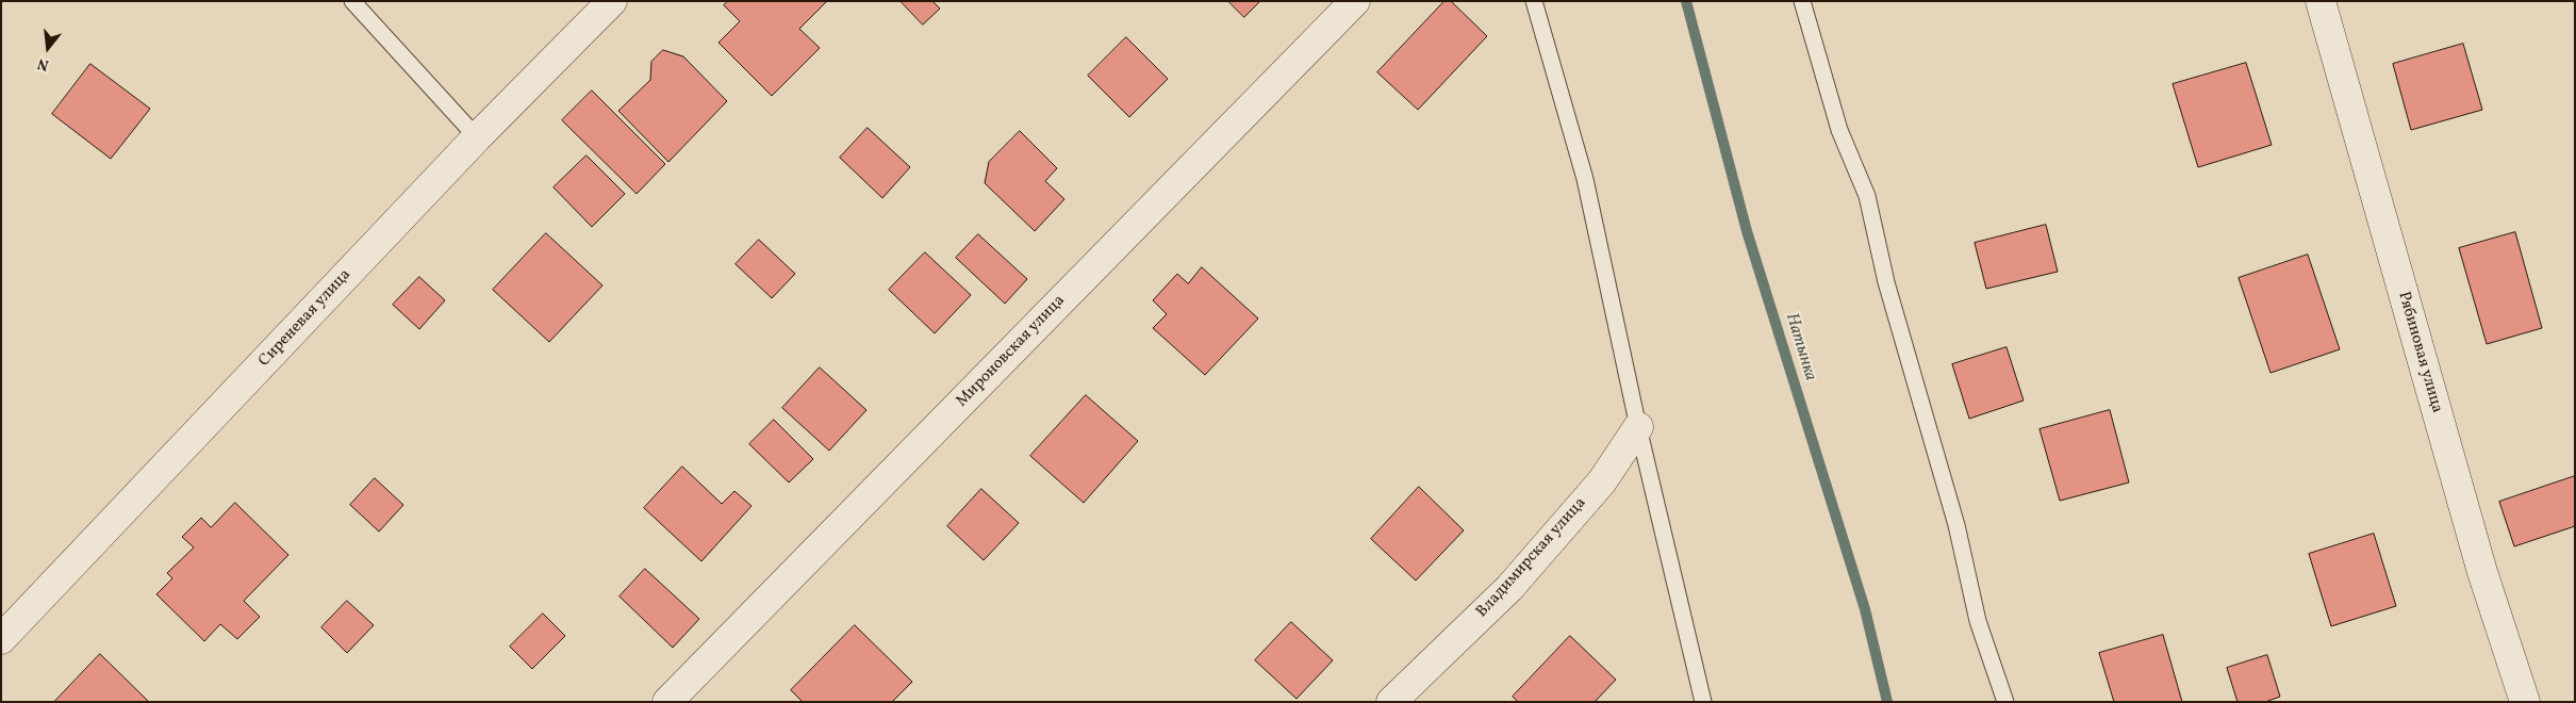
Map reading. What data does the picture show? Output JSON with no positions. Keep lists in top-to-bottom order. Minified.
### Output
{"streets":{"street":["Сиреневая улица","Мироновская улица","Рябиновая улица","Владимирская улица"]},"water":["Натынка"],"north":"bottom"}
